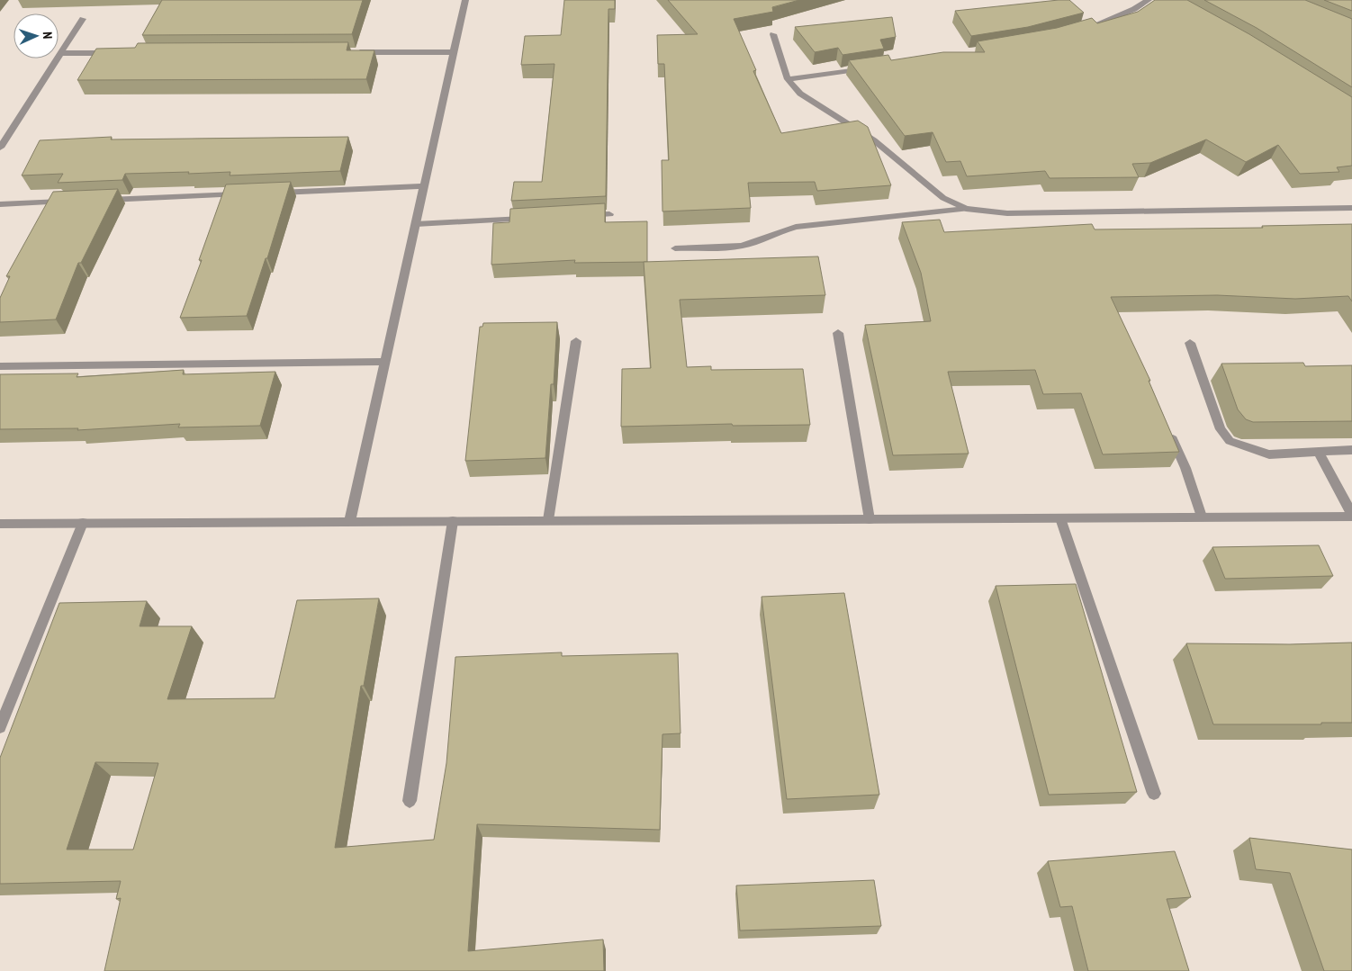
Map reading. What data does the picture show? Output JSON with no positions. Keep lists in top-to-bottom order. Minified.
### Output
{"north":"right"}
